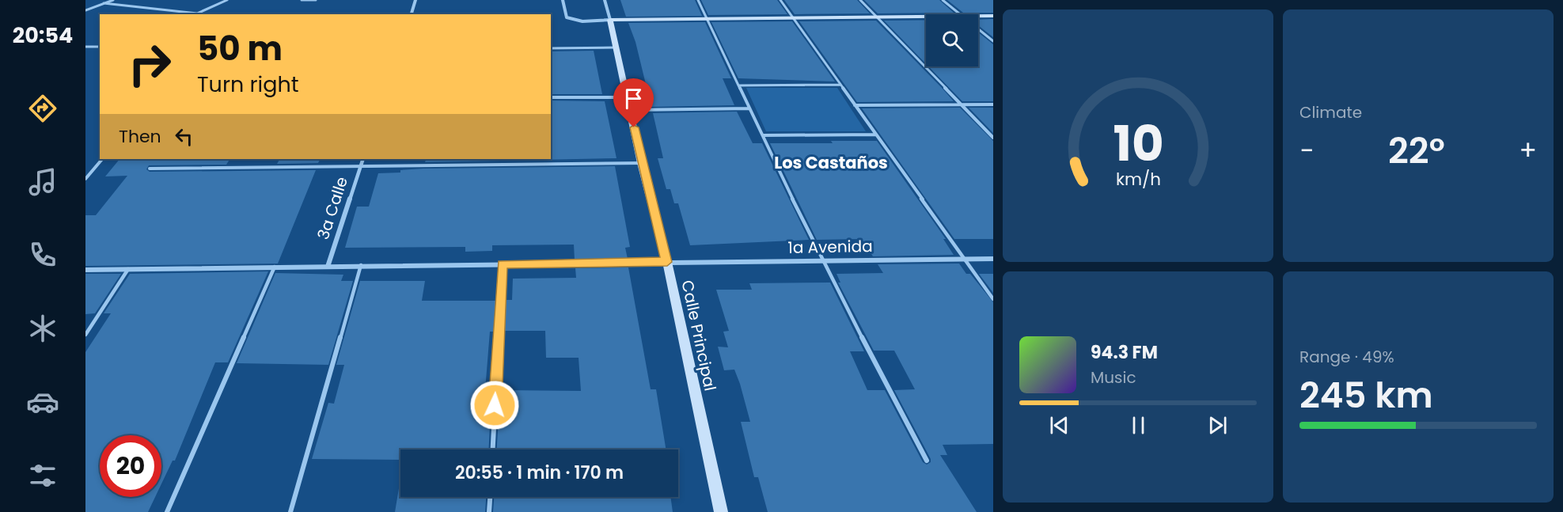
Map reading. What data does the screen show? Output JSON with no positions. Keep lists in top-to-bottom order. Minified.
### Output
{"streets":{"street":["3a Calle","1a Avenida","Calle Principal"]},"crossings":[["3a Calle","1a Avenida"],["1a Avenida","Calle Principal"]],"districts":["Los Castaños"],"page":{"tabs":"20:54","tile":["Climate",["Range · 49%","245 km"]],"turn":["50 m","Turn right"],"then":"Then","heat":["−","22°","+"],"song":["94.3 FM","Music"],"limit":"20","trip":"20:55 · 1 min · 170 m","gauge":["10","km/h"]}}
